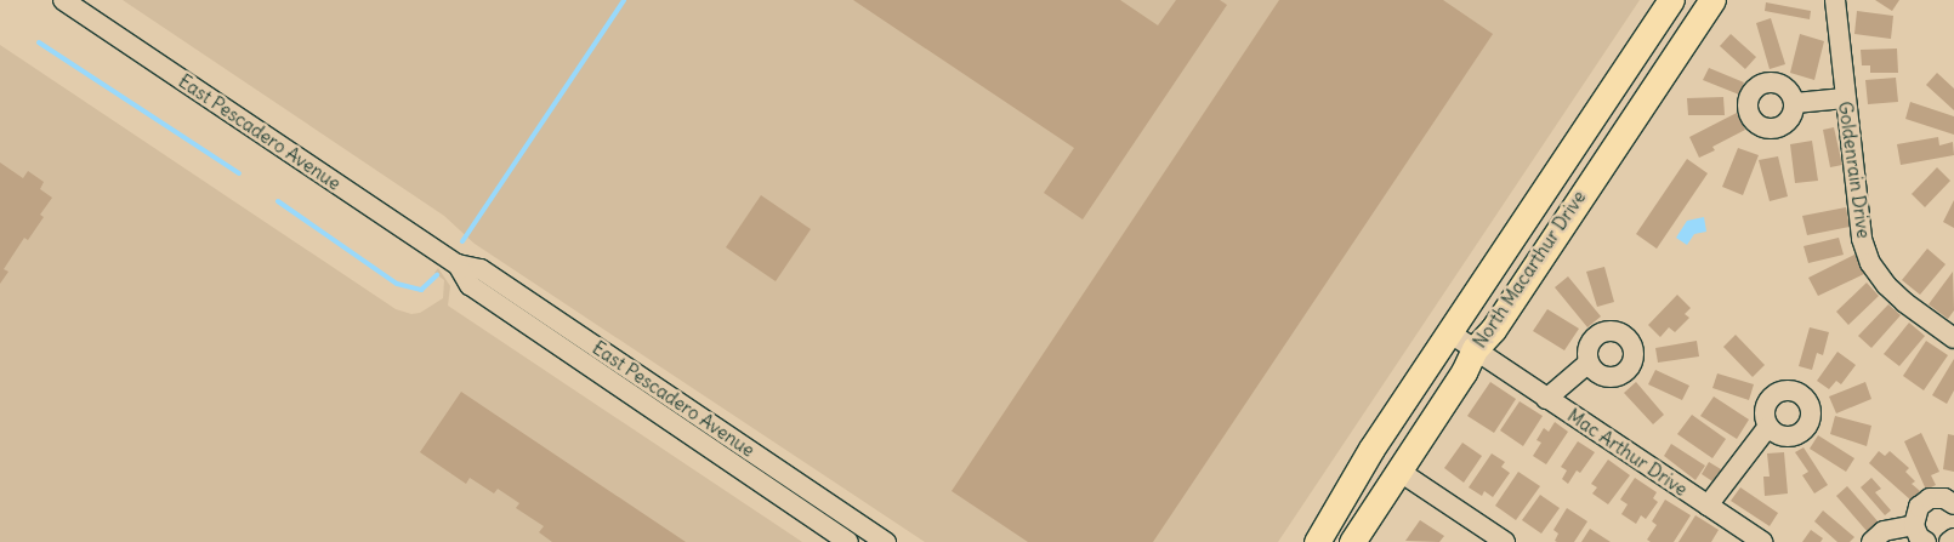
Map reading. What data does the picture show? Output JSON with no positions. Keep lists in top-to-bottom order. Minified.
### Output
{"streets":{"main road":["North Macarthur Drive"],"street":["East Pescadero Avenue","Goldenrain Drive","Mac Arthur Drive"]},"crossings":[["North Macarthur Drive","Mac Arthur Drive"]]}
